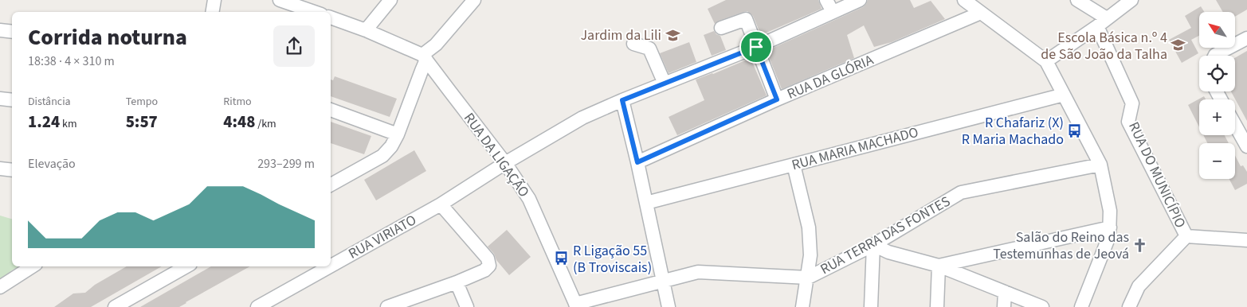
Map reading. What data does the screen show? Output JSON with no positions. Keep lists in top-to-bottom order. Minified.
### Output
{"streets":{"street":["RUA DA GLÓRIA","RUA MARIA MACHADO","RUA DA LIGAÇÃO","RUA DO MUNICÍPIO","RUA TERRA DAS FONTES","RUA VIRIATO"]},"crossings":[["RUA DA LIGAÇÃO","RUA TERRA DAS FONTES"],["RUA DA LIGAÇÃO","RUA VIRIATO"]],"places":{"school or university":["Jardim da Lili","Escola Básica n.º 4 de São João da Talha"],"bus stop":["R Chafariz (X) R Maria Machado","R Ligação 55 (B Troviscais)"],"church":["Salão do Reino das Testemunhas de Jeová"]},"north":"top left","page":{"map_buttons":["+","−"],"heading":["Corrida noturna","18:38 · 4 × 310 m"],"stats":[["Distância","1.24 km"],["Tempo","5:57"],["Ritmo","4:48 /km"]],"chart":["Elevação","293–299 m"]}}
